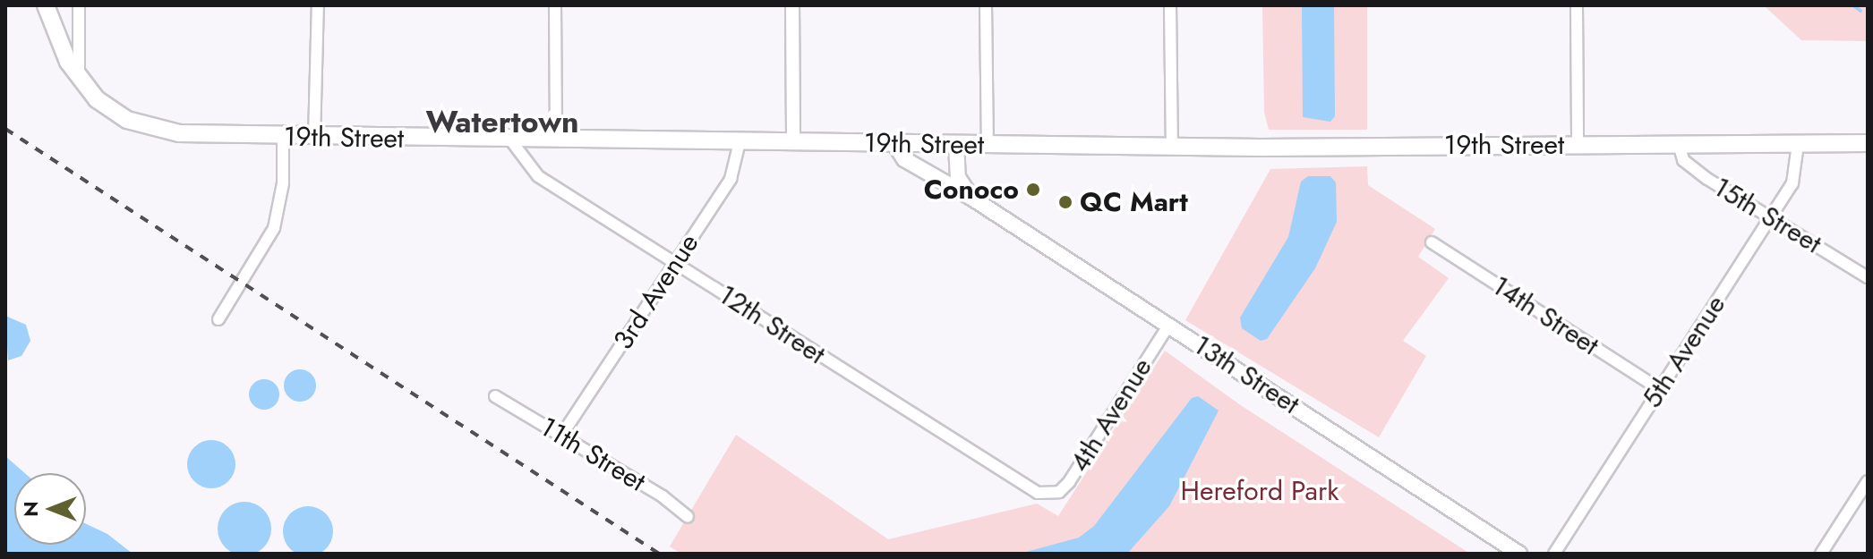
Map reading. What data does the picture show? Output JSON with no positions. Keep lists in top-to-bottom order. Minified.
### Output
{"streets":{"main road":["19th Street","13th Street"],"street":["15th Street","3rd Avenue","14th Street","12th Street","5th Avenue","4th Avenue","11th Street"]},"crossings":[["19th Street","15th Street"],["19th Street","3rd Avenue"],["19th Street","12th Street"],["19th Street","5th Avenue"],["19th Street","13th Street"],["15th Street","5th Avenue"],["3rd Avenue","12th Street"],["3rd Avenue","11th Street"],["14th Street","5th Avenue"],["12th Street","4th Avenue"],["13th Street","4th Avenue"]],"districts":["Watertown"],"parks":["Hereford Park"],"places":["Conoco","QC Mart"],"north":"left"}
